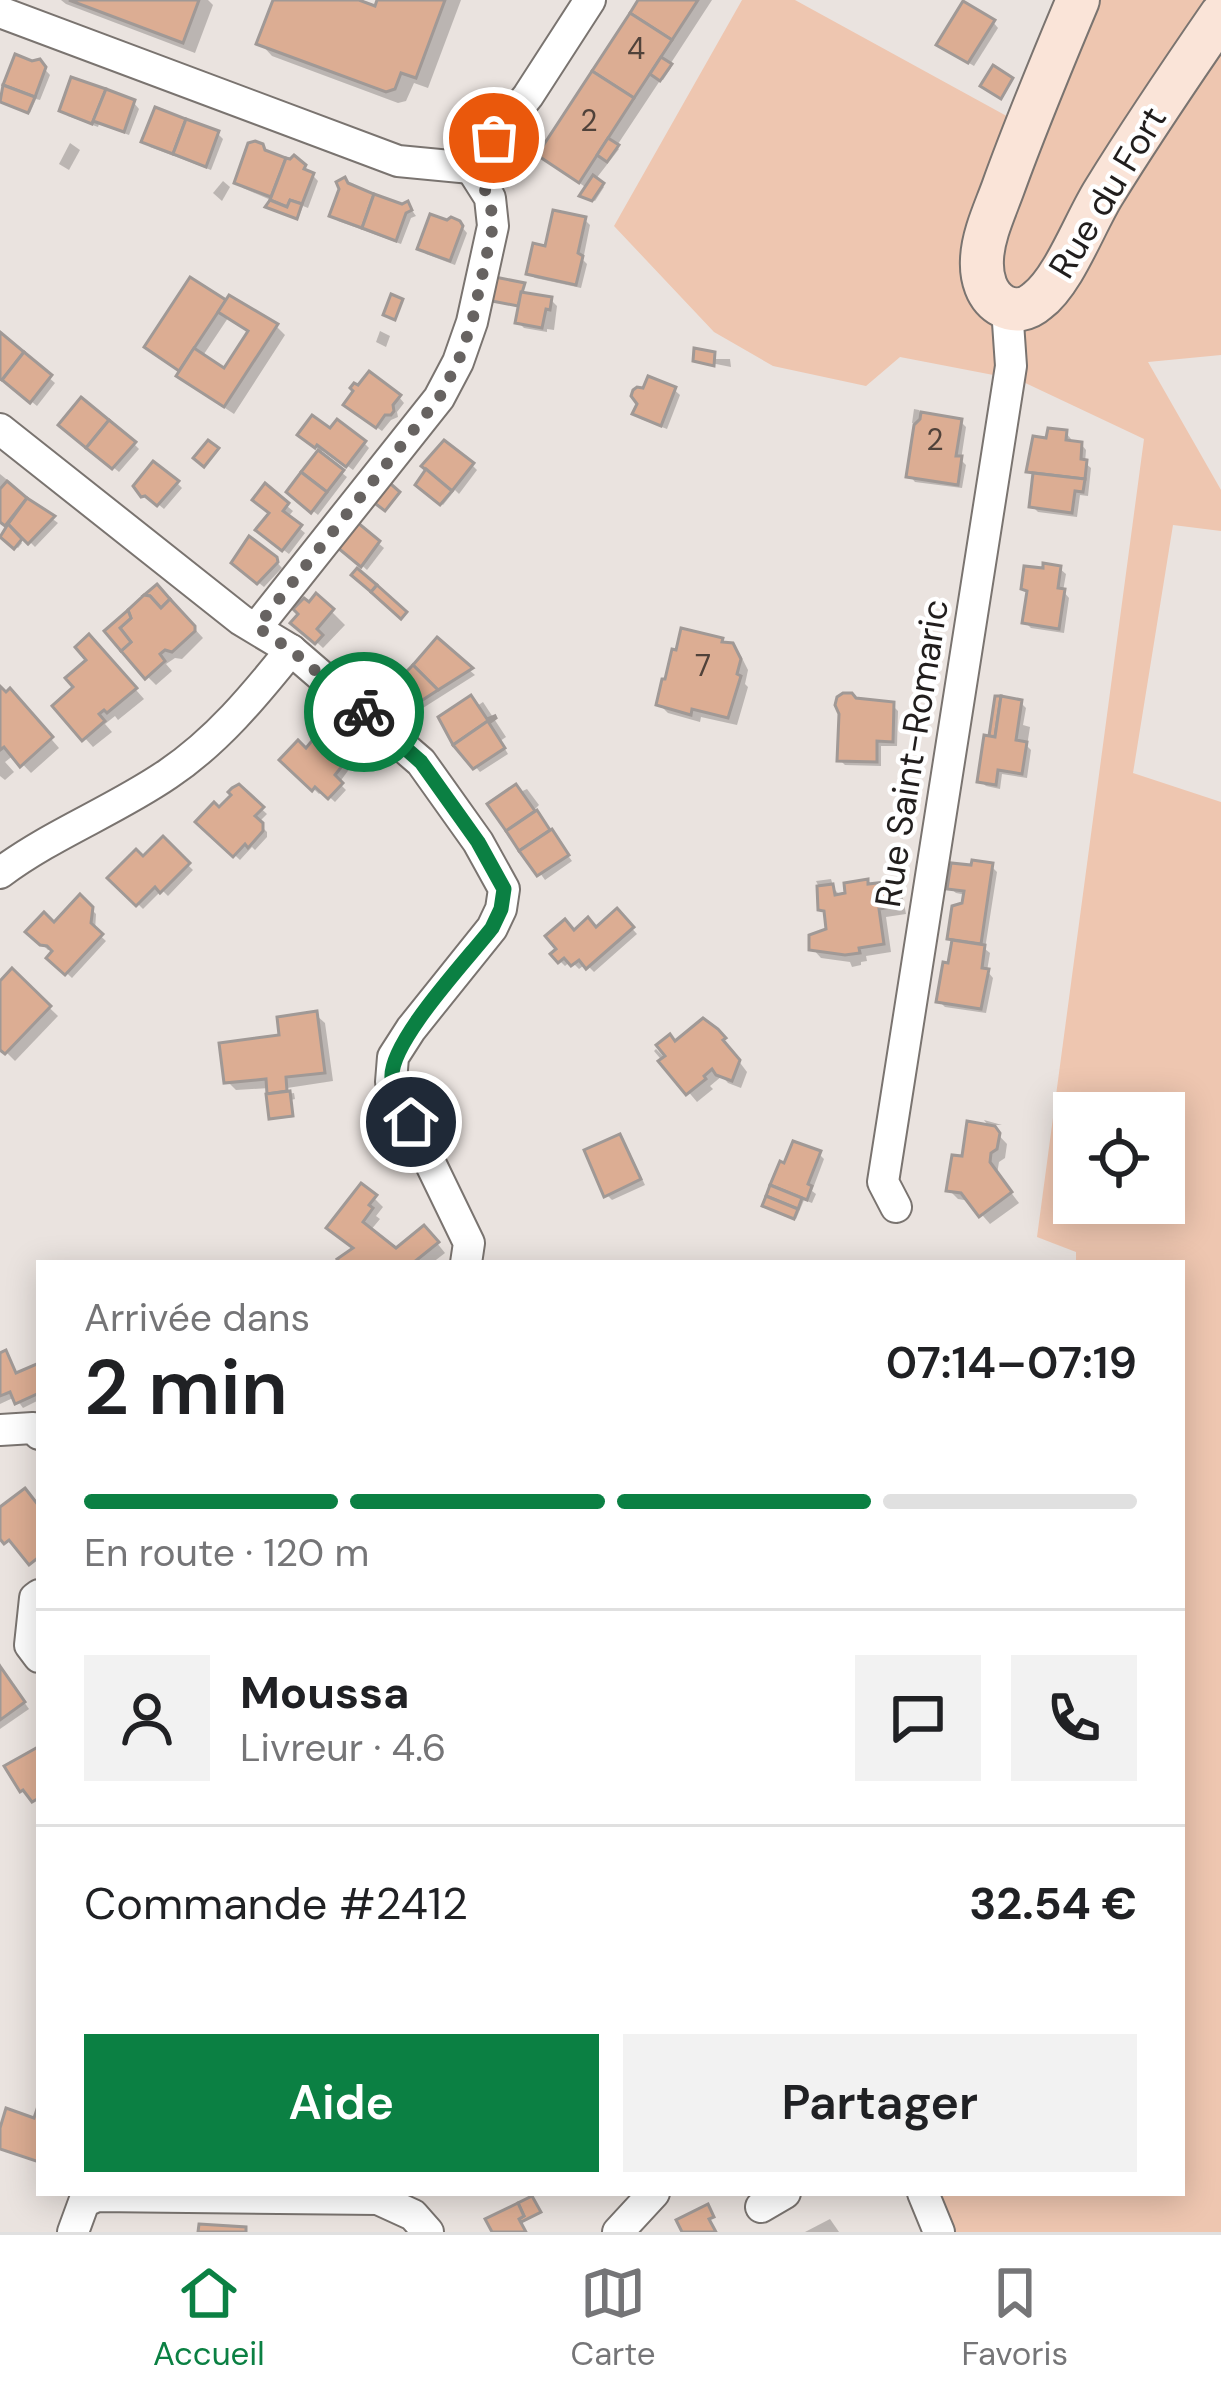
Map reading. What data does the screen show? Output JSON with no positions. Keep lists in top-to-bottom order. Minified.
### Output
{"streets":{"street":["Rue du Fort","Rue Saint-Romaric"]},"crossings":[["Rue du Fort","Rue Saint-Romaric"]],"house_numbers":["4","2","2","7"],"page":{"heading":["2 min","Arrivée dans","07:14–07:19"],"panel":["Moussa","Livreur · 4.6","Commande #2412","32.54 €"],"bar":"En route · 120 m","buttons":["Aide","Partager"],"tabs":["Accueil","Carte","Favoris"]}}
